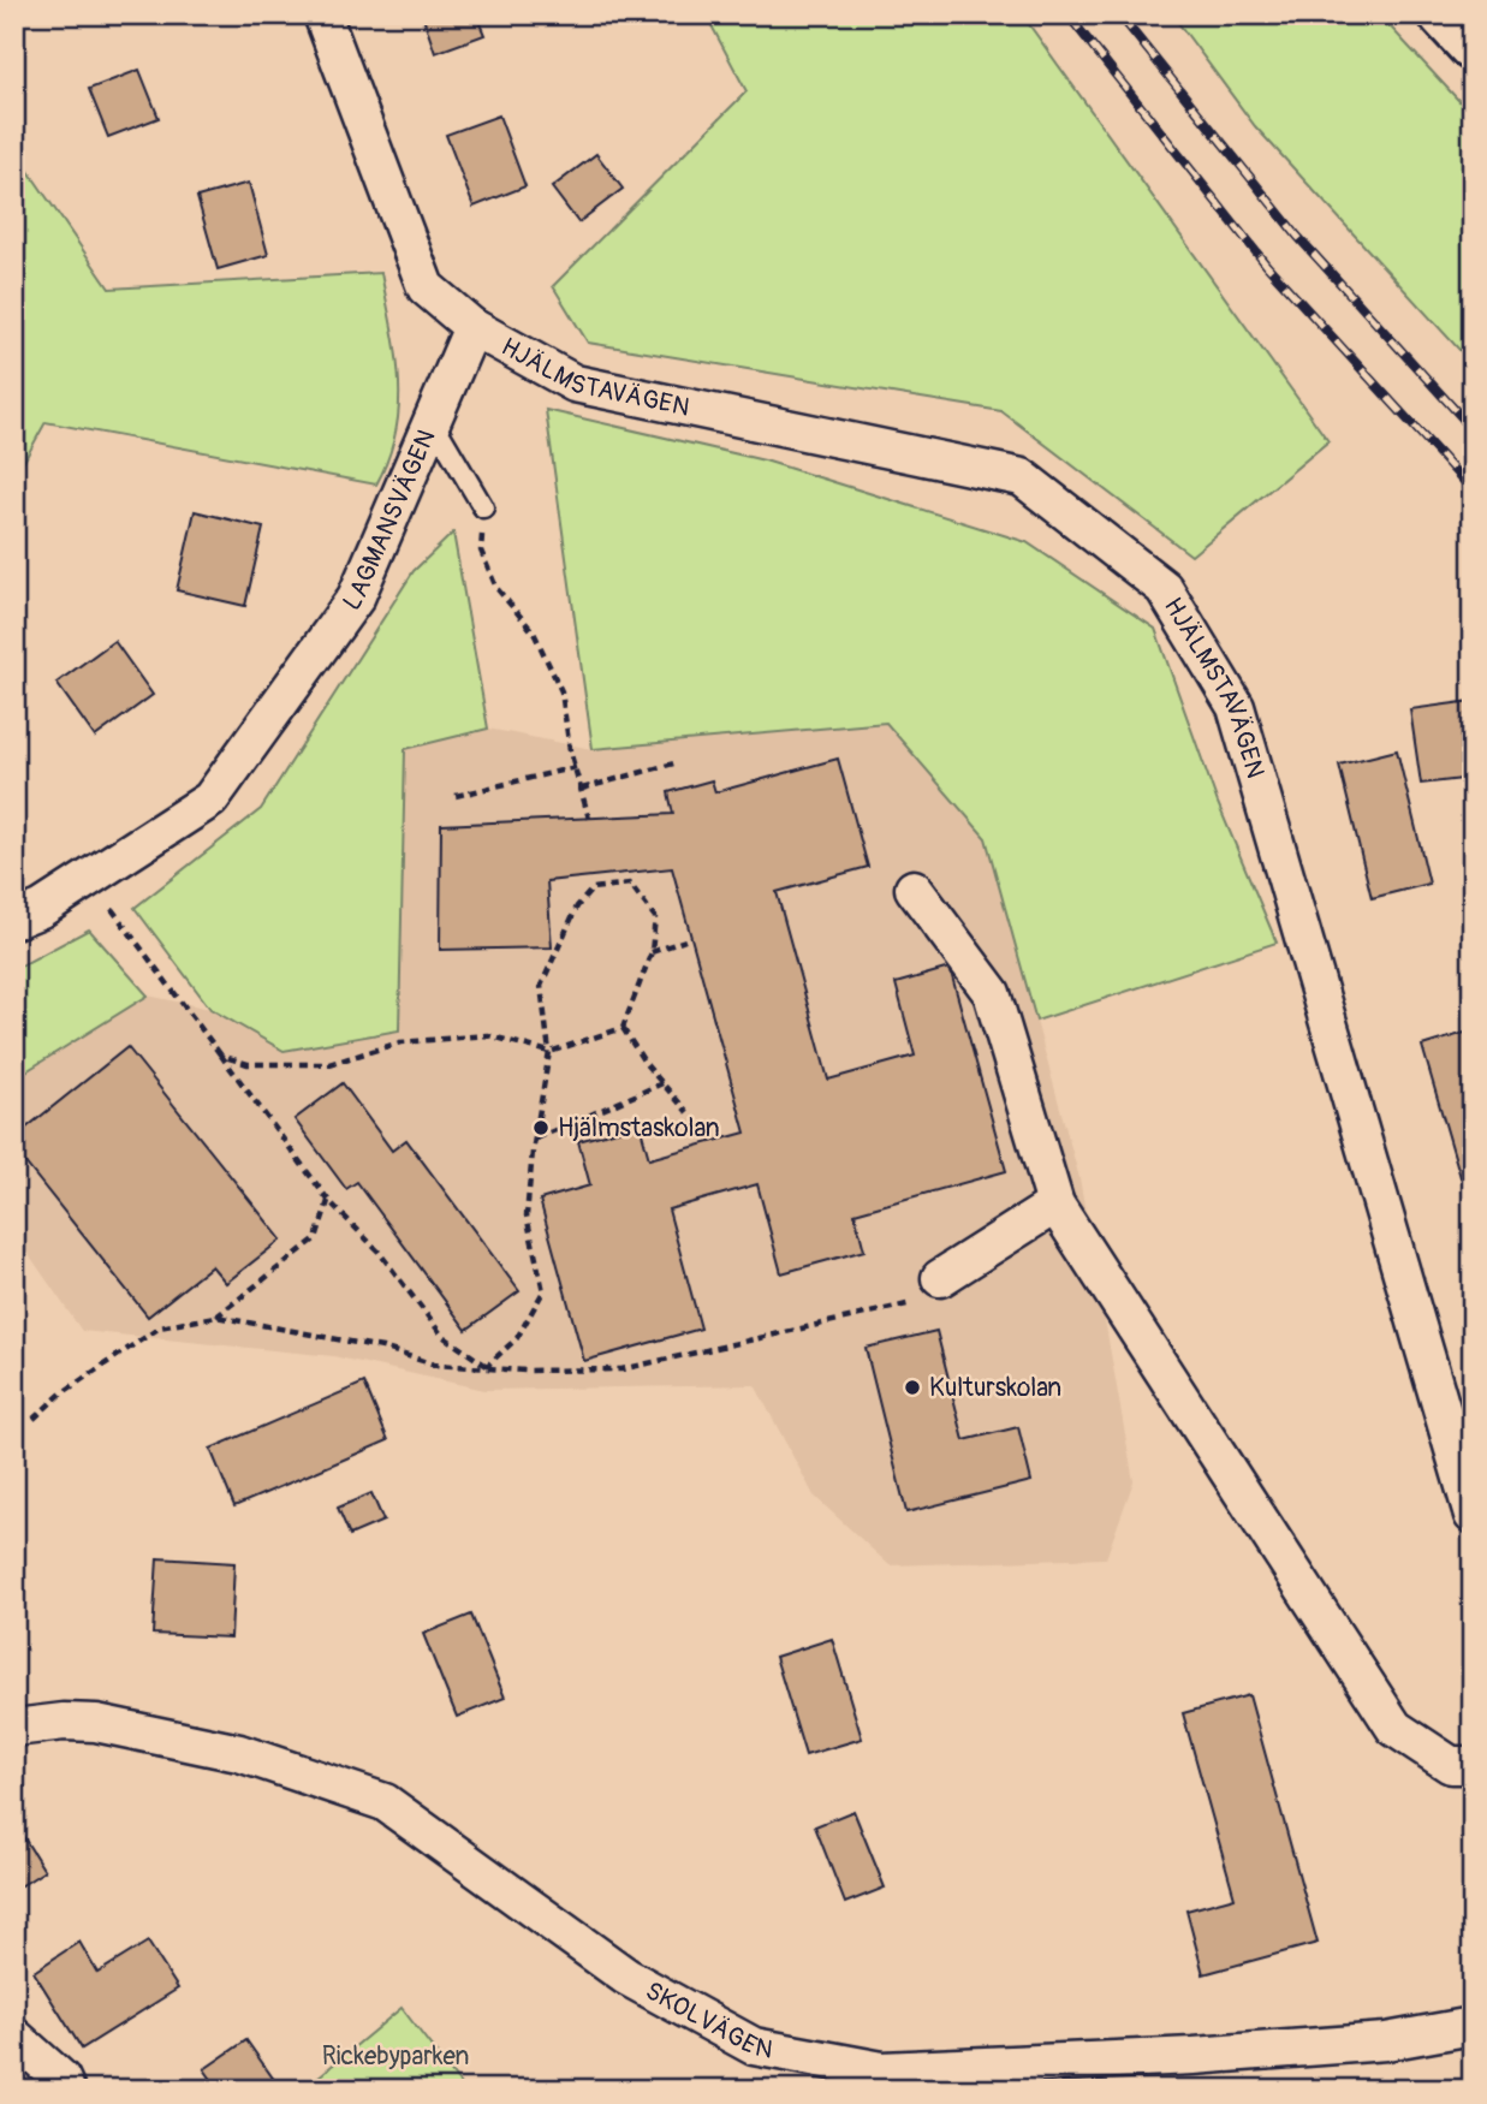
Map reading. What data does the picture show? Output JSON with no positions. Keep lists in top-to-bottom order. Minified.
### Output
{"streets":{"street":["HJÄLMSTAVÄGEN","LAGMANSVÄGEN","SKOLVÄGEN"]},"crossings":[["HJÄLMSTAVÄGEN","LAGMANSVÄGEN"]],"parks":["Rickebyparken"],"places":["Hjälmstaskolan","Kulturskolan"]}
